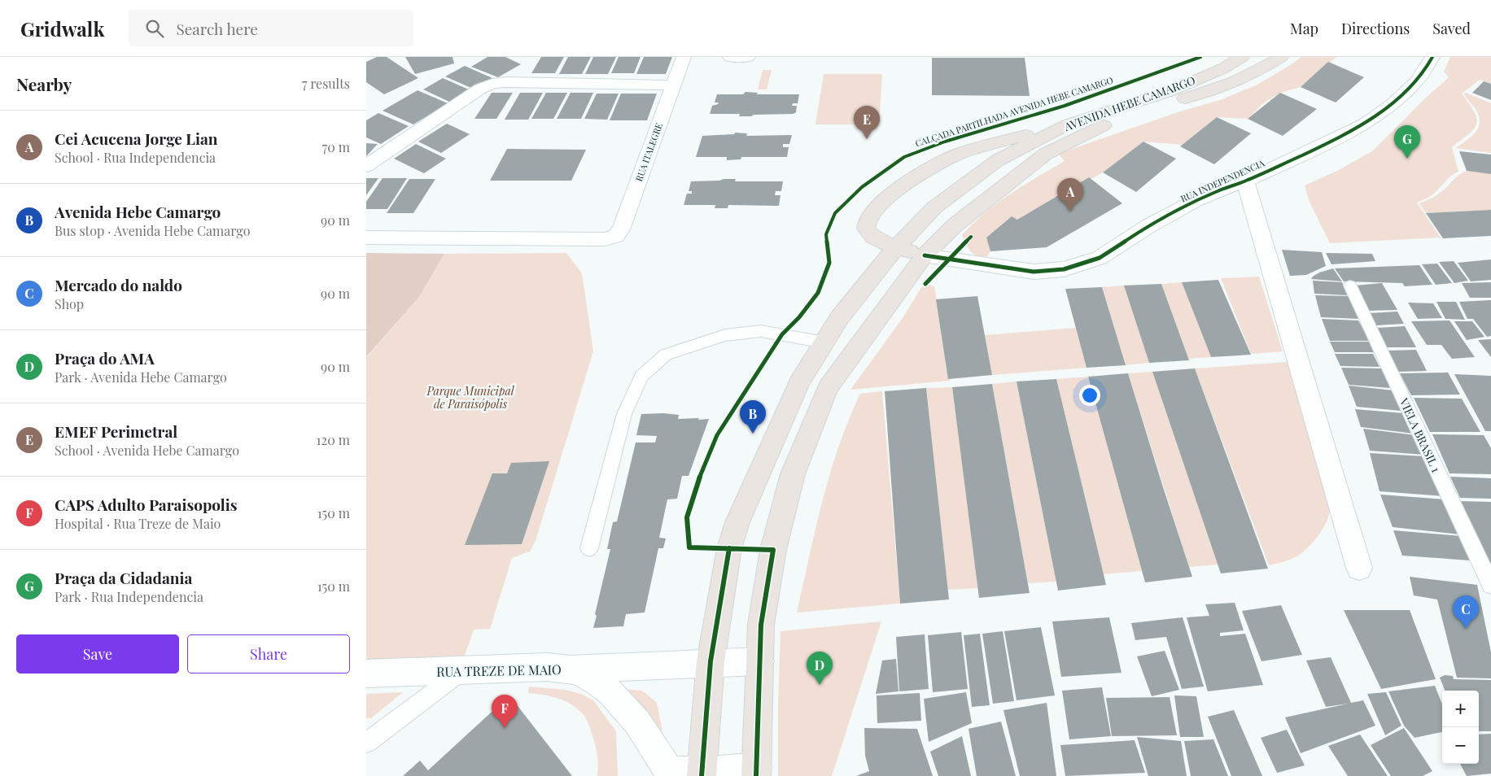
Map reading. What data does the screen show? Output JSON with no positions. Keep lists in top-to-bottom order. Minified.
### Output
{"streets":{"main road":["AVENIDA HEBE CAMARGO"],"street":["RUA ITALEGRE","RUA INDEPENDENCIA","RUA TREZE DE MAIO"],"lane":["VIELA BRASIL 1"],"cycle path":["CALÇADA PARTILHADA AVENIDA HEBE CAMARGO"]},"crossings":[["AVENIDA HEBE CAMARGO","RUA INDEPENDENCIA"],["AVENIDA HEBE CAMARGO","RUA TREZE DE MAIO"]],"parks":["Parque Municipal de Paraisópolis"],"page":{"header":"Gridwalk","search":"Search here","nav":["Map","Directions","Saved"],"heading":["Nearby","7 results"],"pins":["E","G","A","B","C","D","F"],"list":[{"mark":"A","name":"Cei Acucena Jorge Lian","note":"School · Rua Independencia","value":"70 m"},{"mark":"B","name":"Avenida Hebe Camargo","note":"Bus stop · Avenida Hebe Camargo","value":"90 m"},{"mark":"C","name":"Mercado do naldo","note":"Shop","value":"90 m"},{"mark":"D","name":"Praça do AMA","note":"Park · Avenida Hebe Camargo","value":"90 m"},{"mark":"E","name":"EMEF Perimetral","note":"School · Avenida Hebe Camargo","value":"120 m"},{"mark":"F","name":"CAPS Adulto Paraisopolis","note":"Hospital · Rua Treze de Maio","value":"150 m"},{"mark":"G","name":"Praça da Cidadania","note":"Park · Rua Independencia","value":"150 m"}],"buttons":["Save","Share"],"map_buttons":["+","−"]}}
